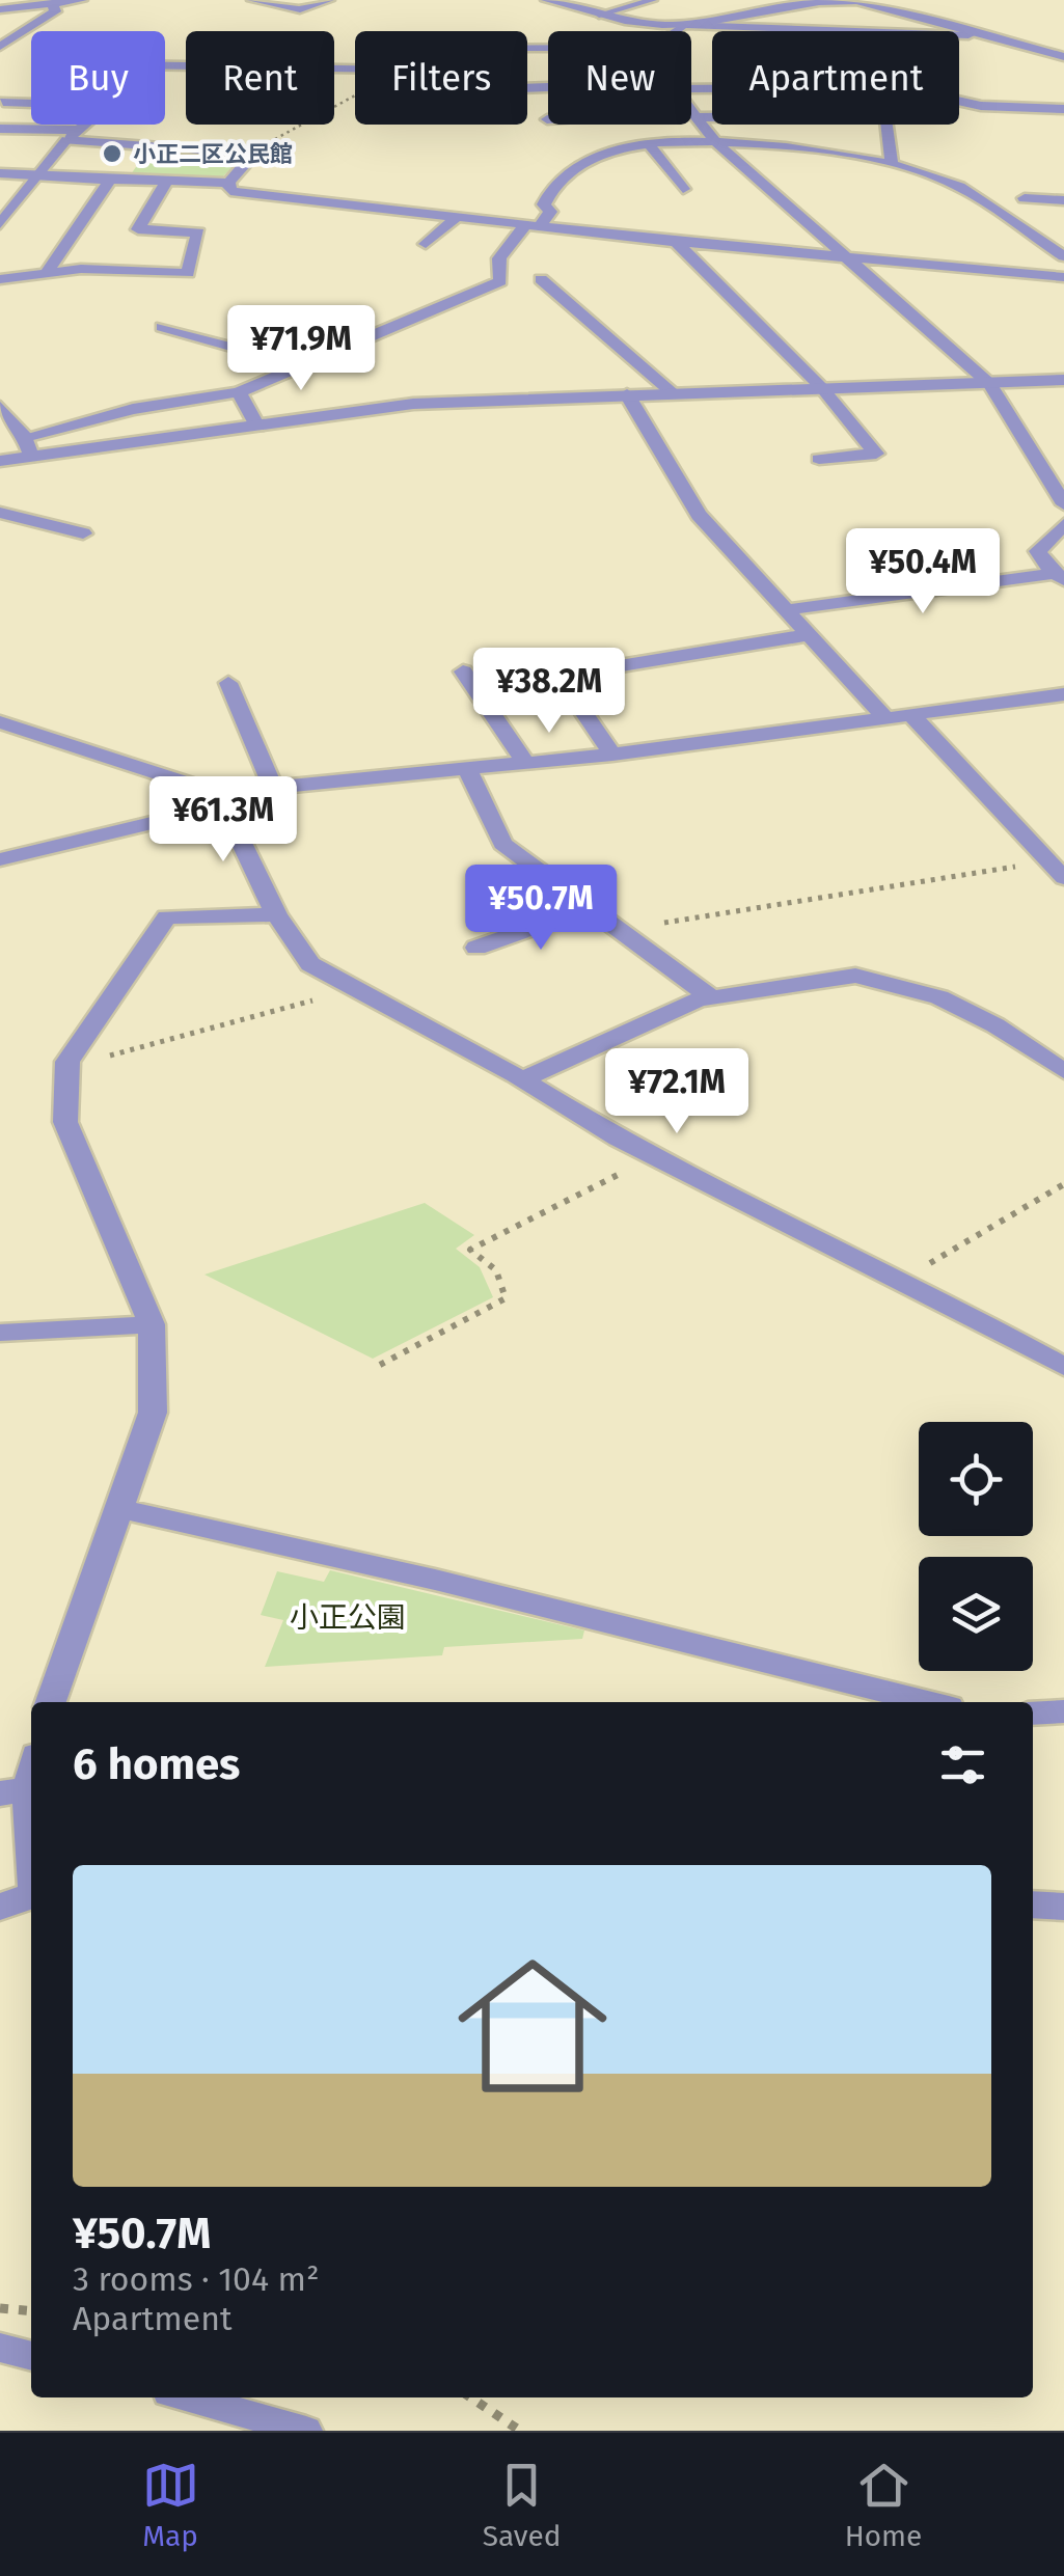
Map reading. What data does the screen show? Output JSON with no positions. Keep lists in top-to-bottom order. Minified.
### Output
{"parks":["小正公園"],"places":["小正二区公民館"],"page":{"chip":["Buy","Rent","Filters","New","Apartment"],"price":["¥71.9M","¥50.4M","¥38.2M","¥61.3M","¥50.7M","¥72.1M"],"heading":"6 homes","list":[{"name":"¥50.7M","note":"3 rooms · 104 m² · Apartment"}],"tabs":["Map","Saved","Home"]}}
